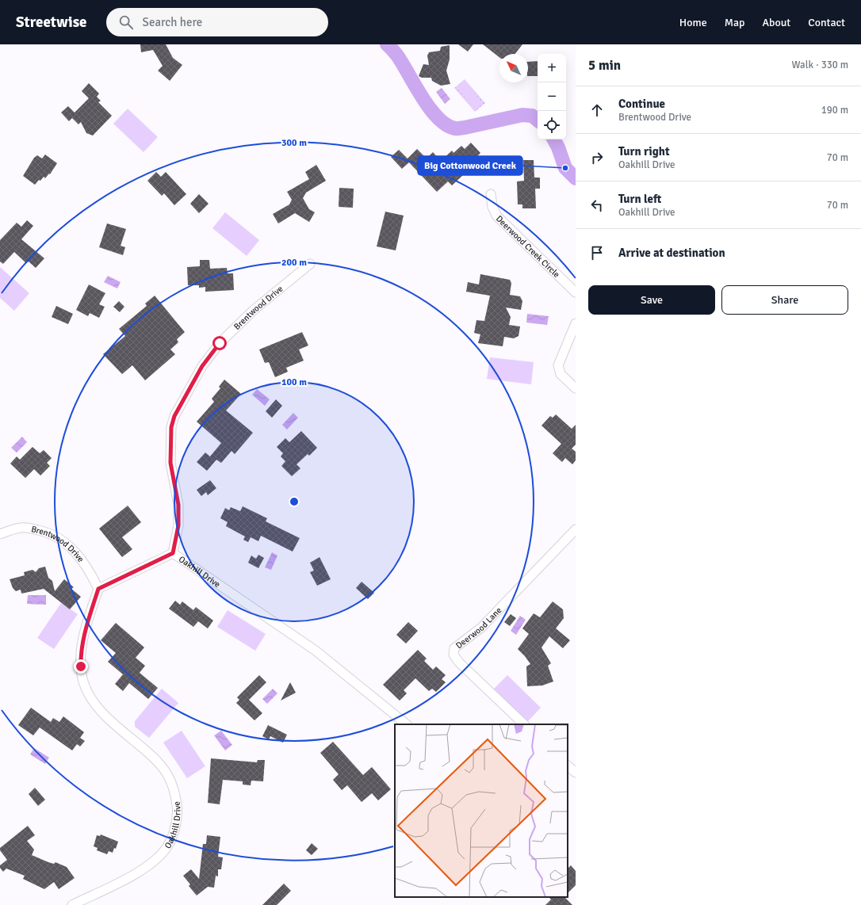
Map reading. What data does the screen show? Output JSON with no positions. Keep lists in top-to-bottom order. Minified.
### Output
{"streets":{"street":["Deerwood Creek Circle","Brentwood Drive","Oakhill Drive","Deerwood Lane"]},"crossings":[["Brentwood Drive","Oakhill Drive"]],"places":["Big Cottonwood Creek"],"north":"top left","page":{"header":"Streetwise","search":"Search here","nav":["Home","Map","About","Contact"],"heading":["5 min","Walk · 330 m"],"map_buttons":["+","−"],"list":[["Continue","Brentwood Drive","190 m"],["Turn right","Oakhill Drive","70 m"],["Turn left","Oakhill Drive","70 m"],"Arrive at destination"],"buttons":["Save","Share"]},"rings":["300 m","200 m","100 m"]}
